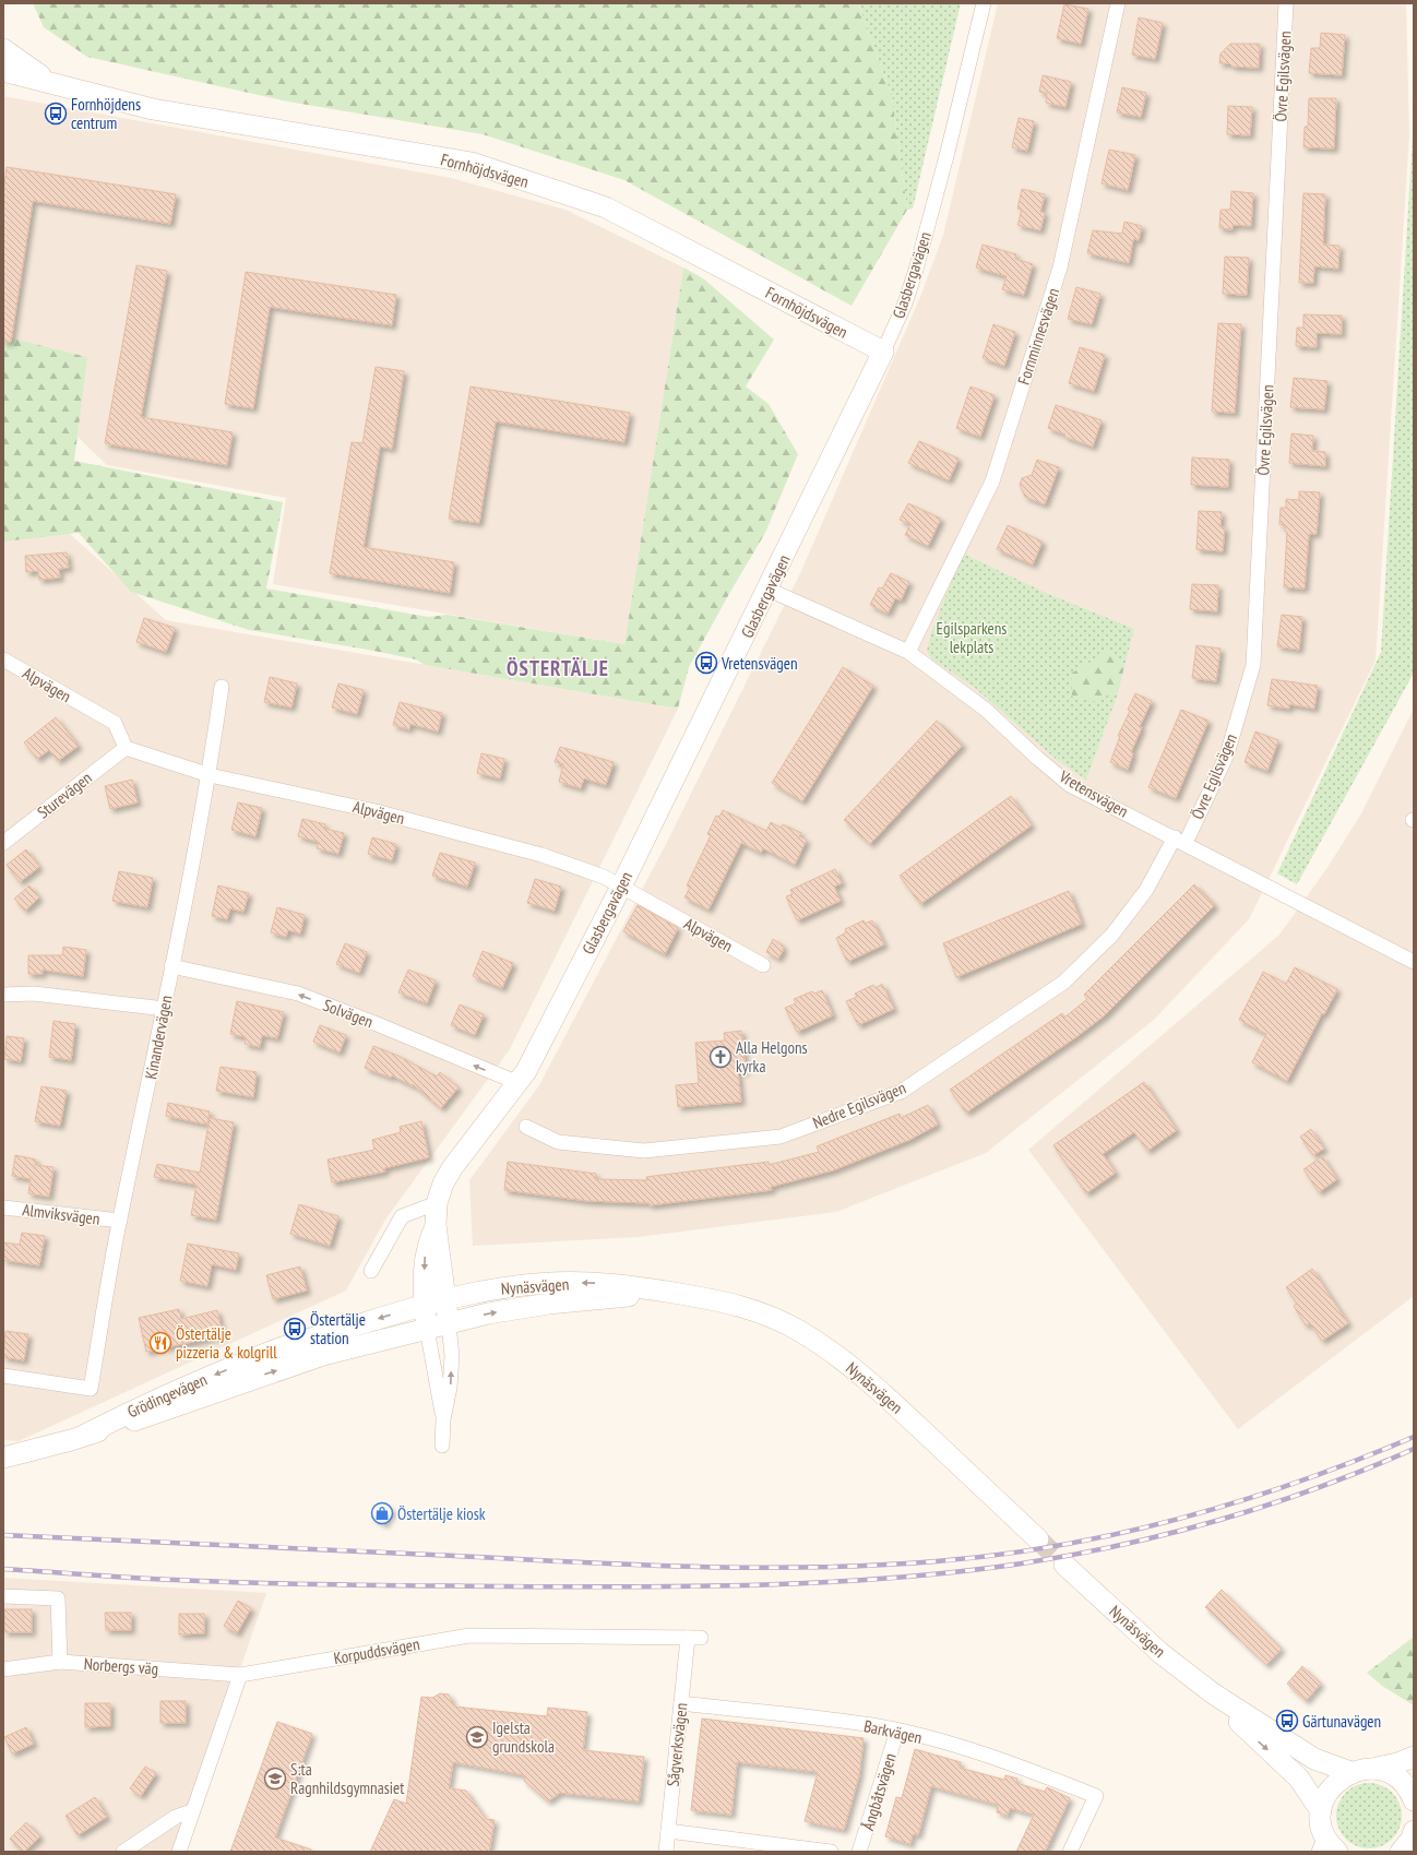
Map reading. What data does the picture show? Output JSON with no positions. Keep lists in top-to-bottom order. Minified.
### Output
{"streets":{"street":["Övre Egilsvägen","Fornhöjdsvägen","Glasbergavägen","Fornminnesvägen","Alpvägen","Vretensvägen","Sturevägen","Solvägen","Kinandervägen","Nedre Egilsvägen","Almviksvägen","Nynäsvägen","Grödingevägen","Korpuddsvägen","Norbergs väg","Barkvägen","Sågverksvägen","Ångbåtsvägen"]},"crossings":[["Övre Egilsvägen","Vretensvägen"],["Övre Egilsvägen","Nedre Egilsvägen"],["Fornhöjdsvägen","Glasbergavägen"],["Glasbergavägen","Alpvägen"],["Glasbergavägen","Vretensvägen"],["Glasbergavägen","Solvägen"],["Glasbergavägen","Nynäsvägen"],["Glasbergavägen","Grödingevägen"],["Fornminnesvägen","Vretensvägen"],["Alpvägen","Sturevägen"],["Alpvägen","Kinandervägen"],["Vretensvägen","Nedre Egilsvägen"],["Solvägen","Kinandervägen"],["Kinandervägen","Almviksvägen"],["Nynäsvägen","Grödingevägen"],["Korpuddsvägen","Norbergs väg"],["Korpuddsvägen","Sågverksvägen"],["Barkvägen","Sågverksvägen"],["Barkvägen","Ångbåtsvägen"]],"one_way":["Solvägen"],"districts":["ÖSTERTÄLJE"],"parks":["Egilsparkens lekplats"],"places":{"bus stop":["Fornhöjdens centrum","Vretensvägen","Östertälje station","Gärtunavägen"],"church":["Alla Helgons kyrka"],"restaurant":["Östertälje pizzeria & kolgrill"],"shop":["Östertälje kiosk"],"school or university":["Igelsta grundskola","S:ta Ragnhildsgymnasiet"]}}
